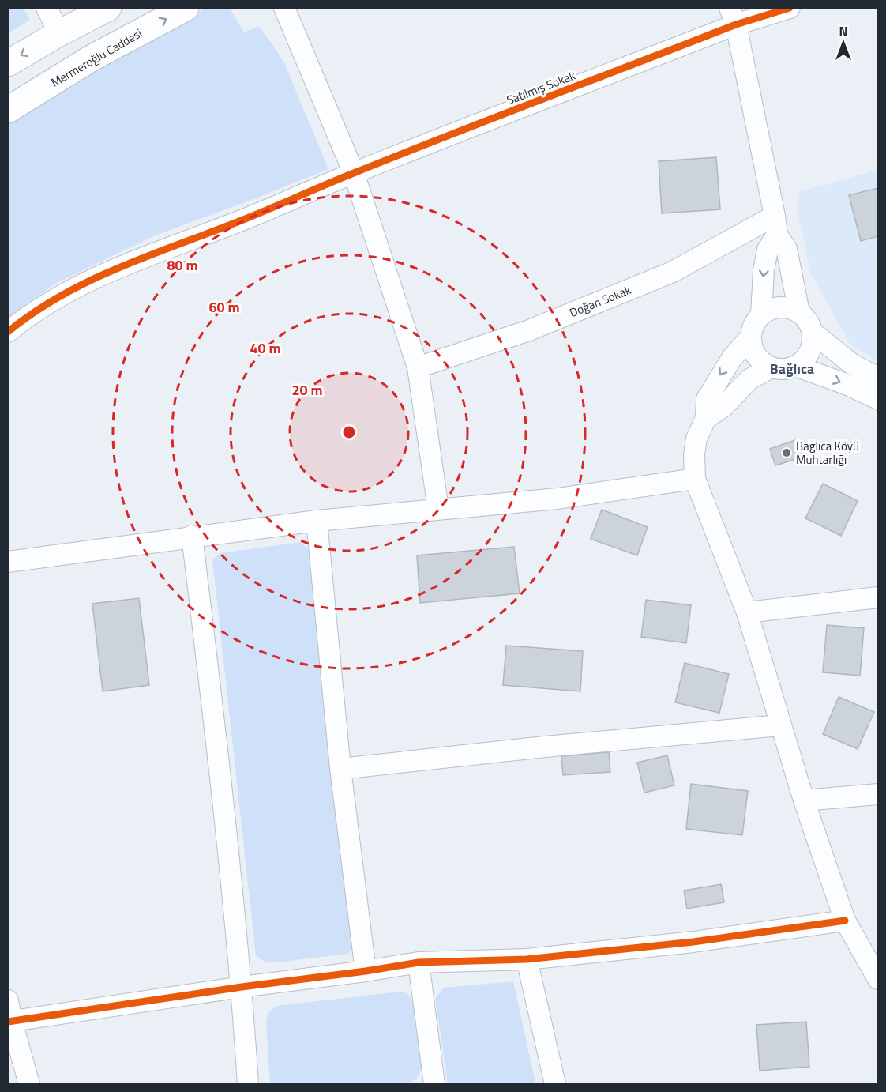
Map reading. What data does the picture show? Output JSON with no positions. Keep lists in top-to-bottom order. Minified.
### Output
{"streets":{"main road":["Mermeroğlu Caddesi"],"street":["Satılmış Sokak","Doğan Sokak"]},"districts":["Bağlıca"],"places":["Bağlıca Köyü Muhtarlığı"],"north":"top","rings":["80 m","60 m","40 m","20 m"]}
